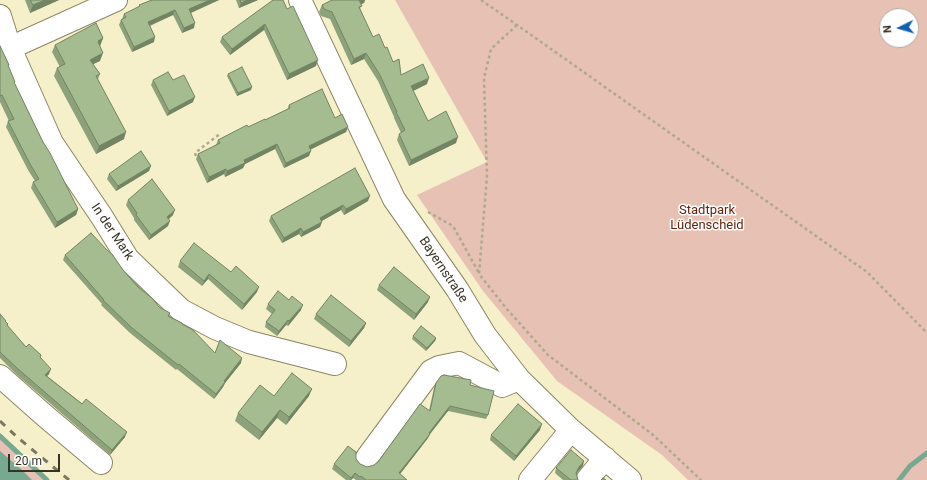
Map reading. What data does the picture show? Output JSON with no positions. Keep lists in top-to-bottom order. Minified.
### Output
{"streets":{"street":["In der Mark","Bayernstraße"]},"parks":["Stadtpark Lüdenscheid"],"scale_bar":"20 m","north":"left"}
